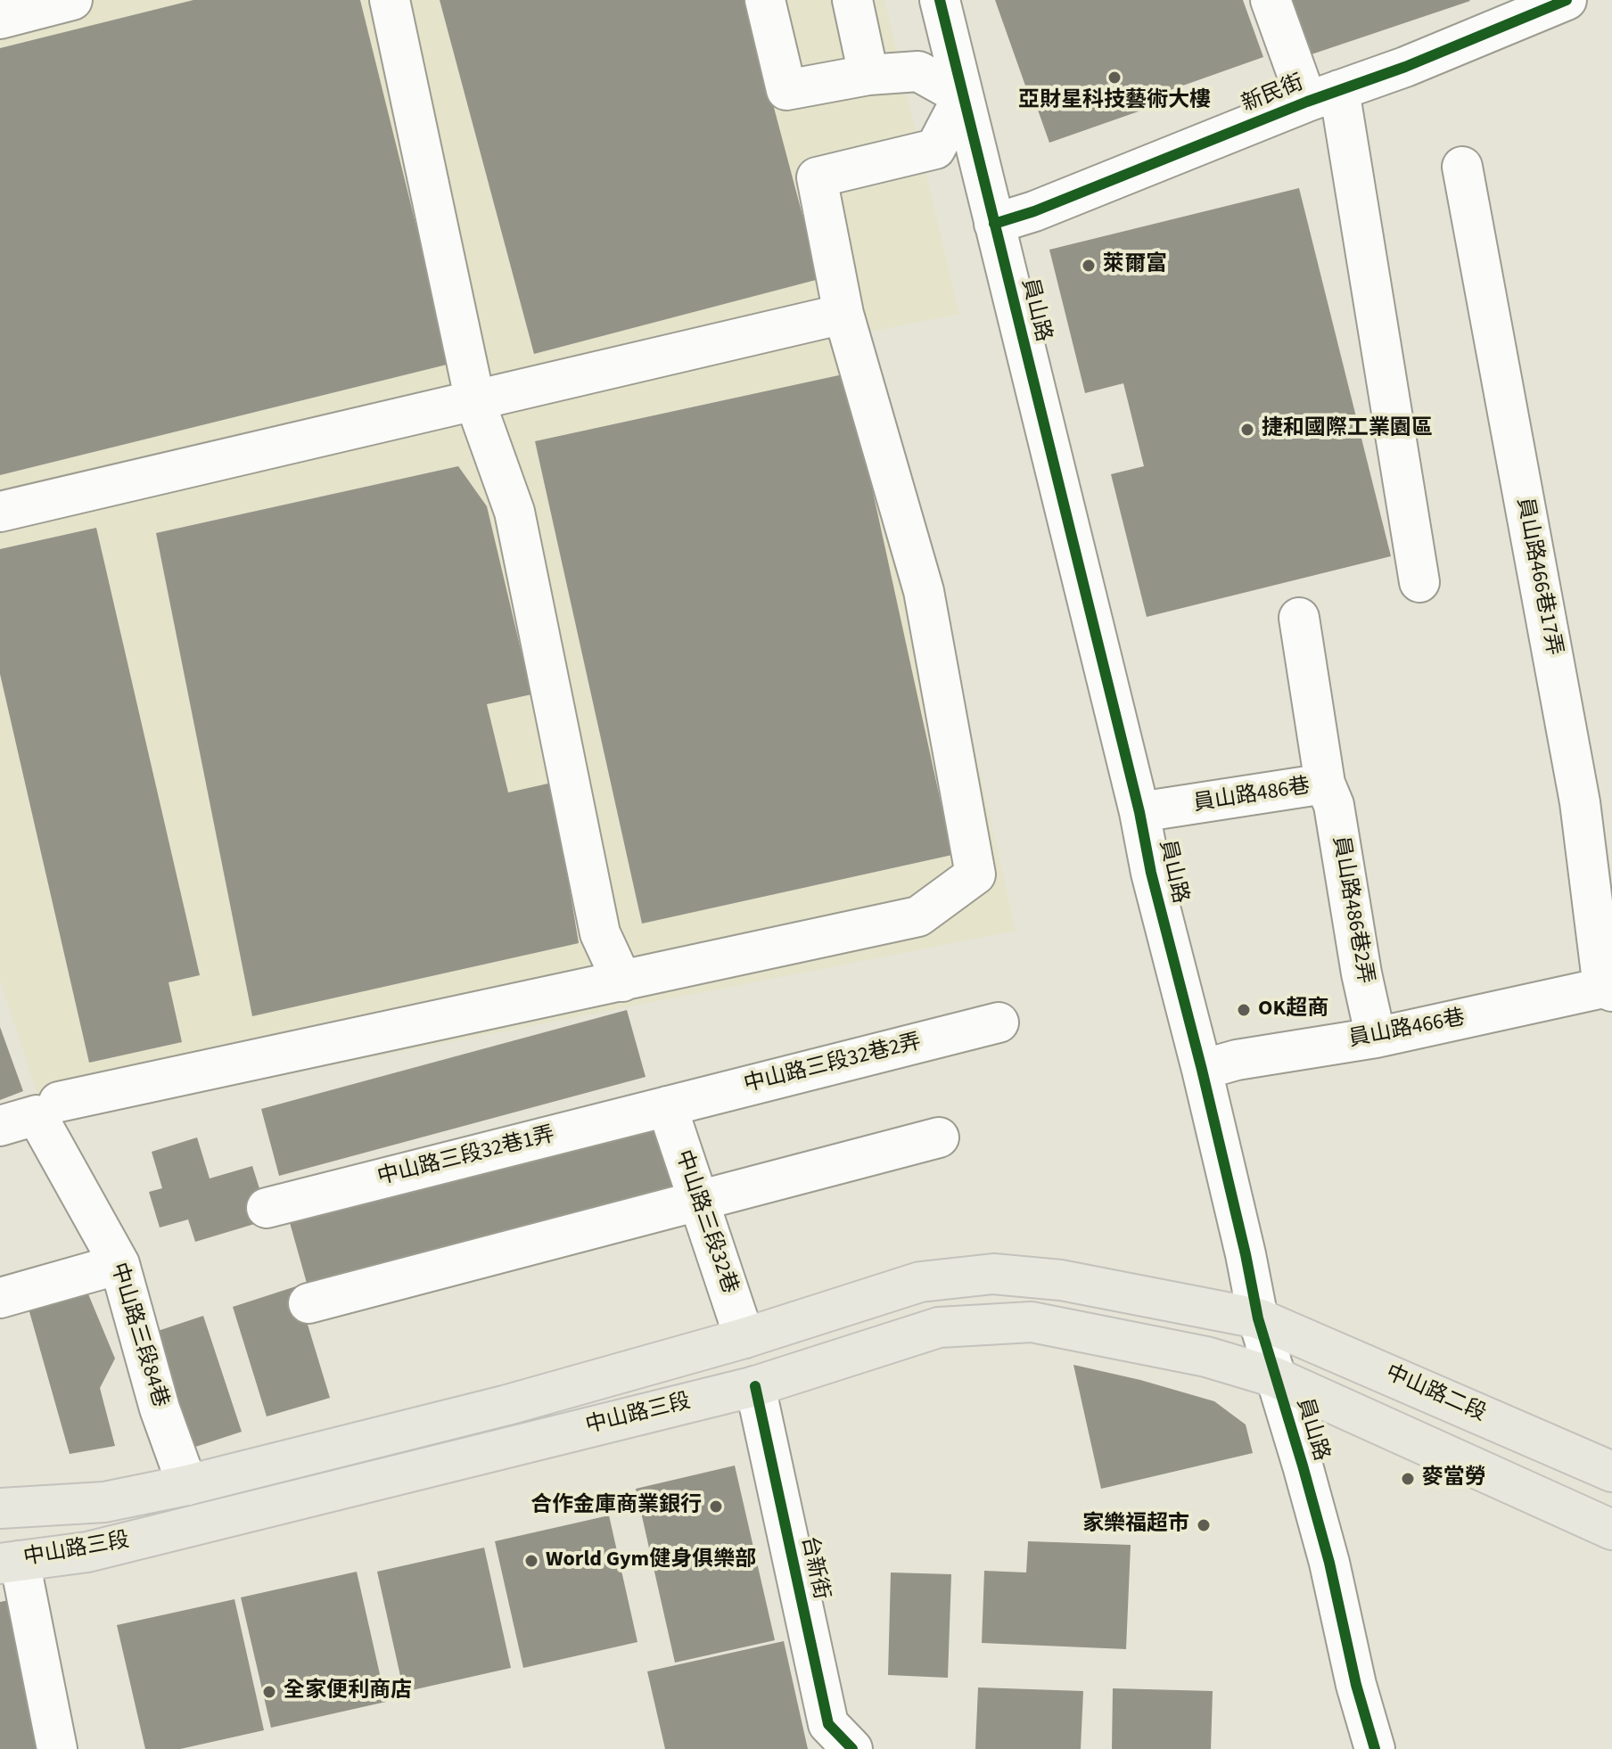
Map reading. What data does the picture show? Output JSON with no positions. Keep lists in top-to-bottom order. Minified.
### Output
{"streets":{"main road":["中山路二段","中山路三段"],"street":["新民街","員山路","員山路466巷17弄","員山路486巷","員山路486巷2弄","員山路466巷","中山路三段32巷2弄","中山路三段32巷1弄","中山路三段32巷","中山路三段84巷","台新街"]},"crossings":[["新民街","員山路"],["員山路","員山路486巷"],["員山路","員山路466巷"],["員山路","中山路二段"],["員山路","中山路三段"],["員山路466巷17弄","員山路466巷"],["員山路486巷","員山路486巷2弄"],["員山路486巷2弄","員山路466巷"],["中山路三段32巷2弄","中山路三段32巷1弄"],["中山路三段32巷2弄","中山路三段32巷"],["中山路三段32巷1弄","中山路三段32巷"],["中山路三段32巷","中山路三段"],["中山路三段84巷","中山路三段"],["中山路二段","中山路三段"],["中山路三段","台新街"]],"places":["亞財星科技藝術大樓","萊爾富","捷和國際工業園區","OK超商","麥當勞","合作金庫商業銀行","家樂福超市","World Gym健身俱樂部","全家便利商店"]}
